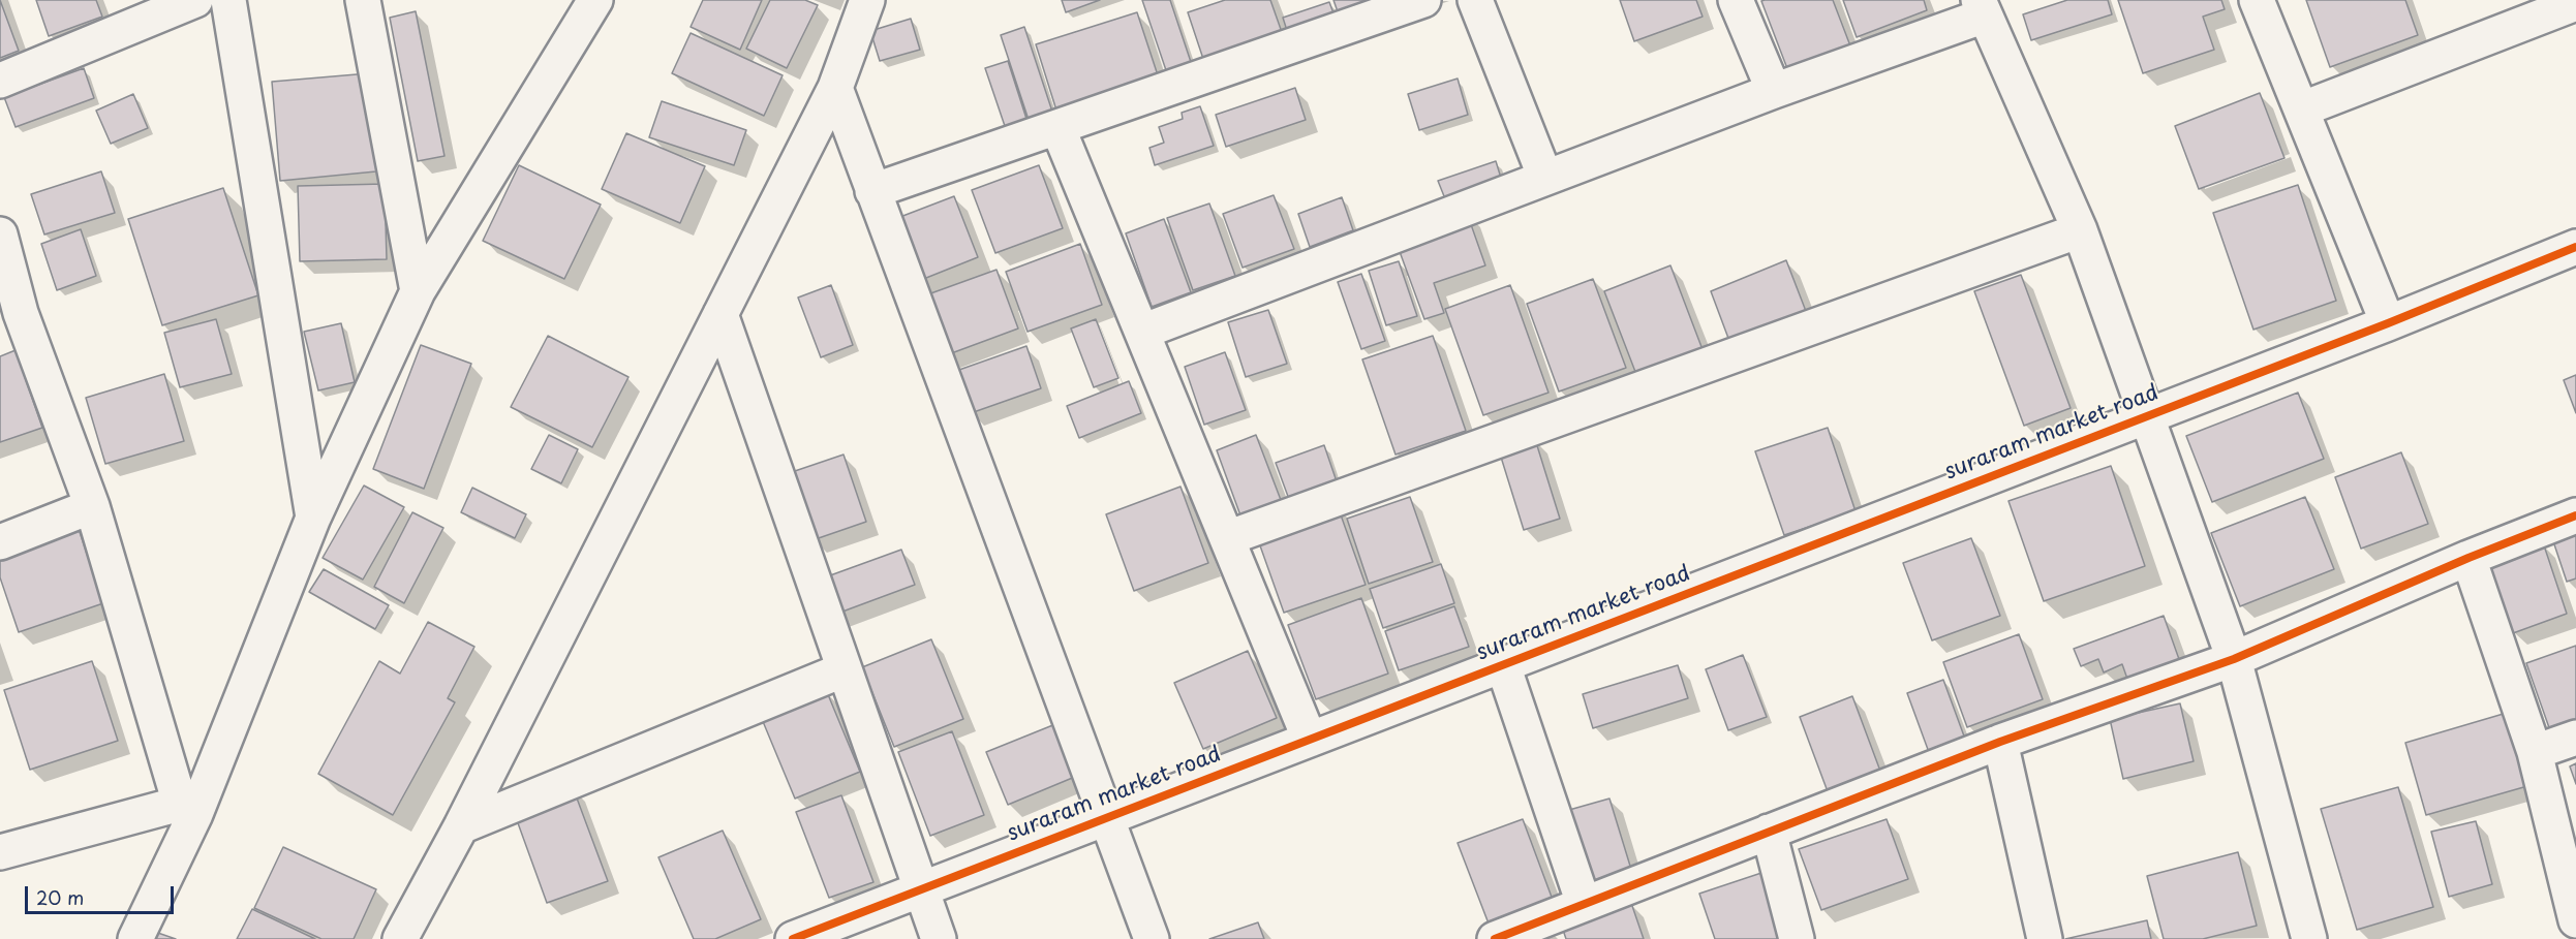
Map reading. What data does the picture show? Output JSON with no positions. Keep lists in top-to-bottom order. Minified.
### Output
{"streets":{"street":["suraram market road"]},"scale_bar":"20 m"}
